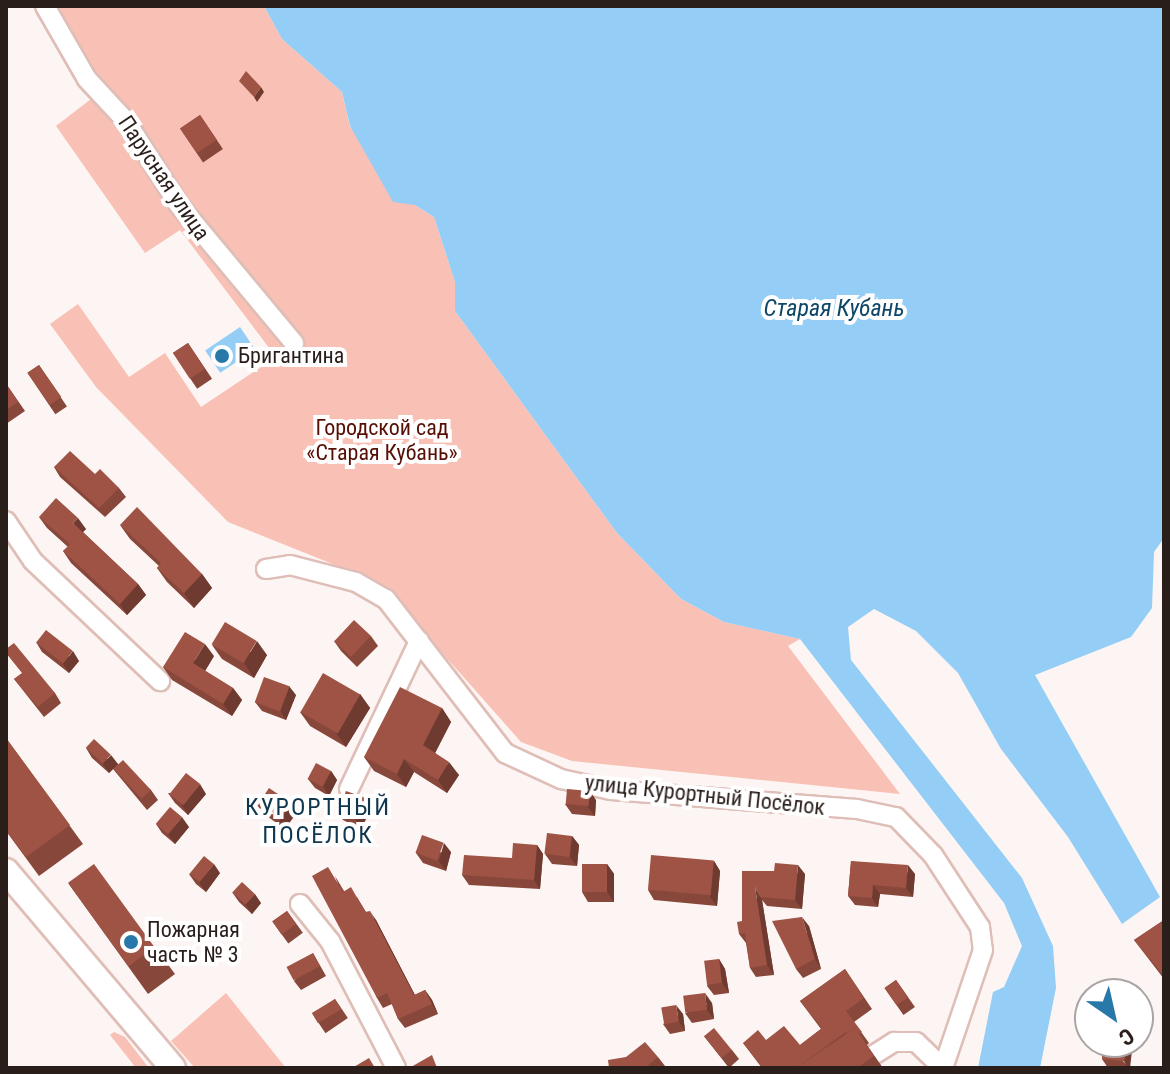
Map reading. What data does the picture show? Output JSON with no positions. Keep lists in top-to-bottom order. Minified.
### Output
{"streets":{"street":["Парусная улица","улица Курортный Посёлок"]},"districts":["КУРОРТНЫЙ ПОСЁЛОК"],"water":["Старая Кубань"],"parks":["Городской сад «Старая Кубань»"],"places":["Бригантина","Пожарная часть № 3"],"north":"bottom right"}
